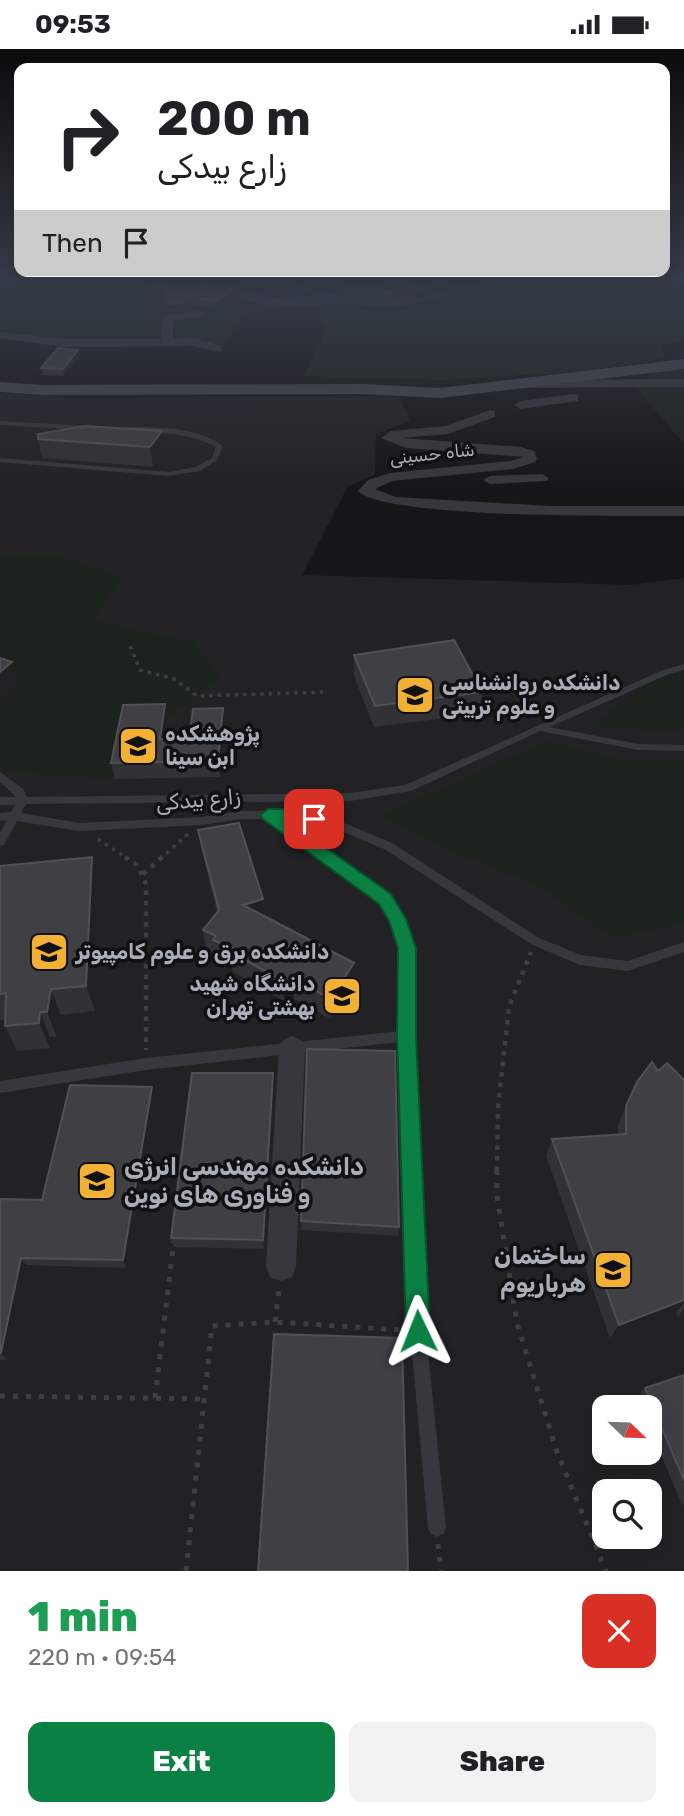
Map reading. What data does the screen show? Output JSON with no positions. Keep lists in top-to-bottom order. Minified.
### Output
{"streets":{"street":["شاه حسینی"],"lane":["زارع بیدکی"]},"places":{"school or university":["دانشکده روانشناسی و علوم تربیتی","پژوهشکده ابن سینا","دانشکده برق و علوم کامپیوتر","دانشگاه شهید بهشتی تهران","دانشکده مهندسی انرژی و فناوری های نوین","ساختمان هرباریوم"]},"north":"bottom right","page":{"status":"09:53","turn":["200 m","زارع بیدکی"],"then":"Then","heading":["1 min","220 m · 09:54"],"buttons":["Exit","Share"]}}
